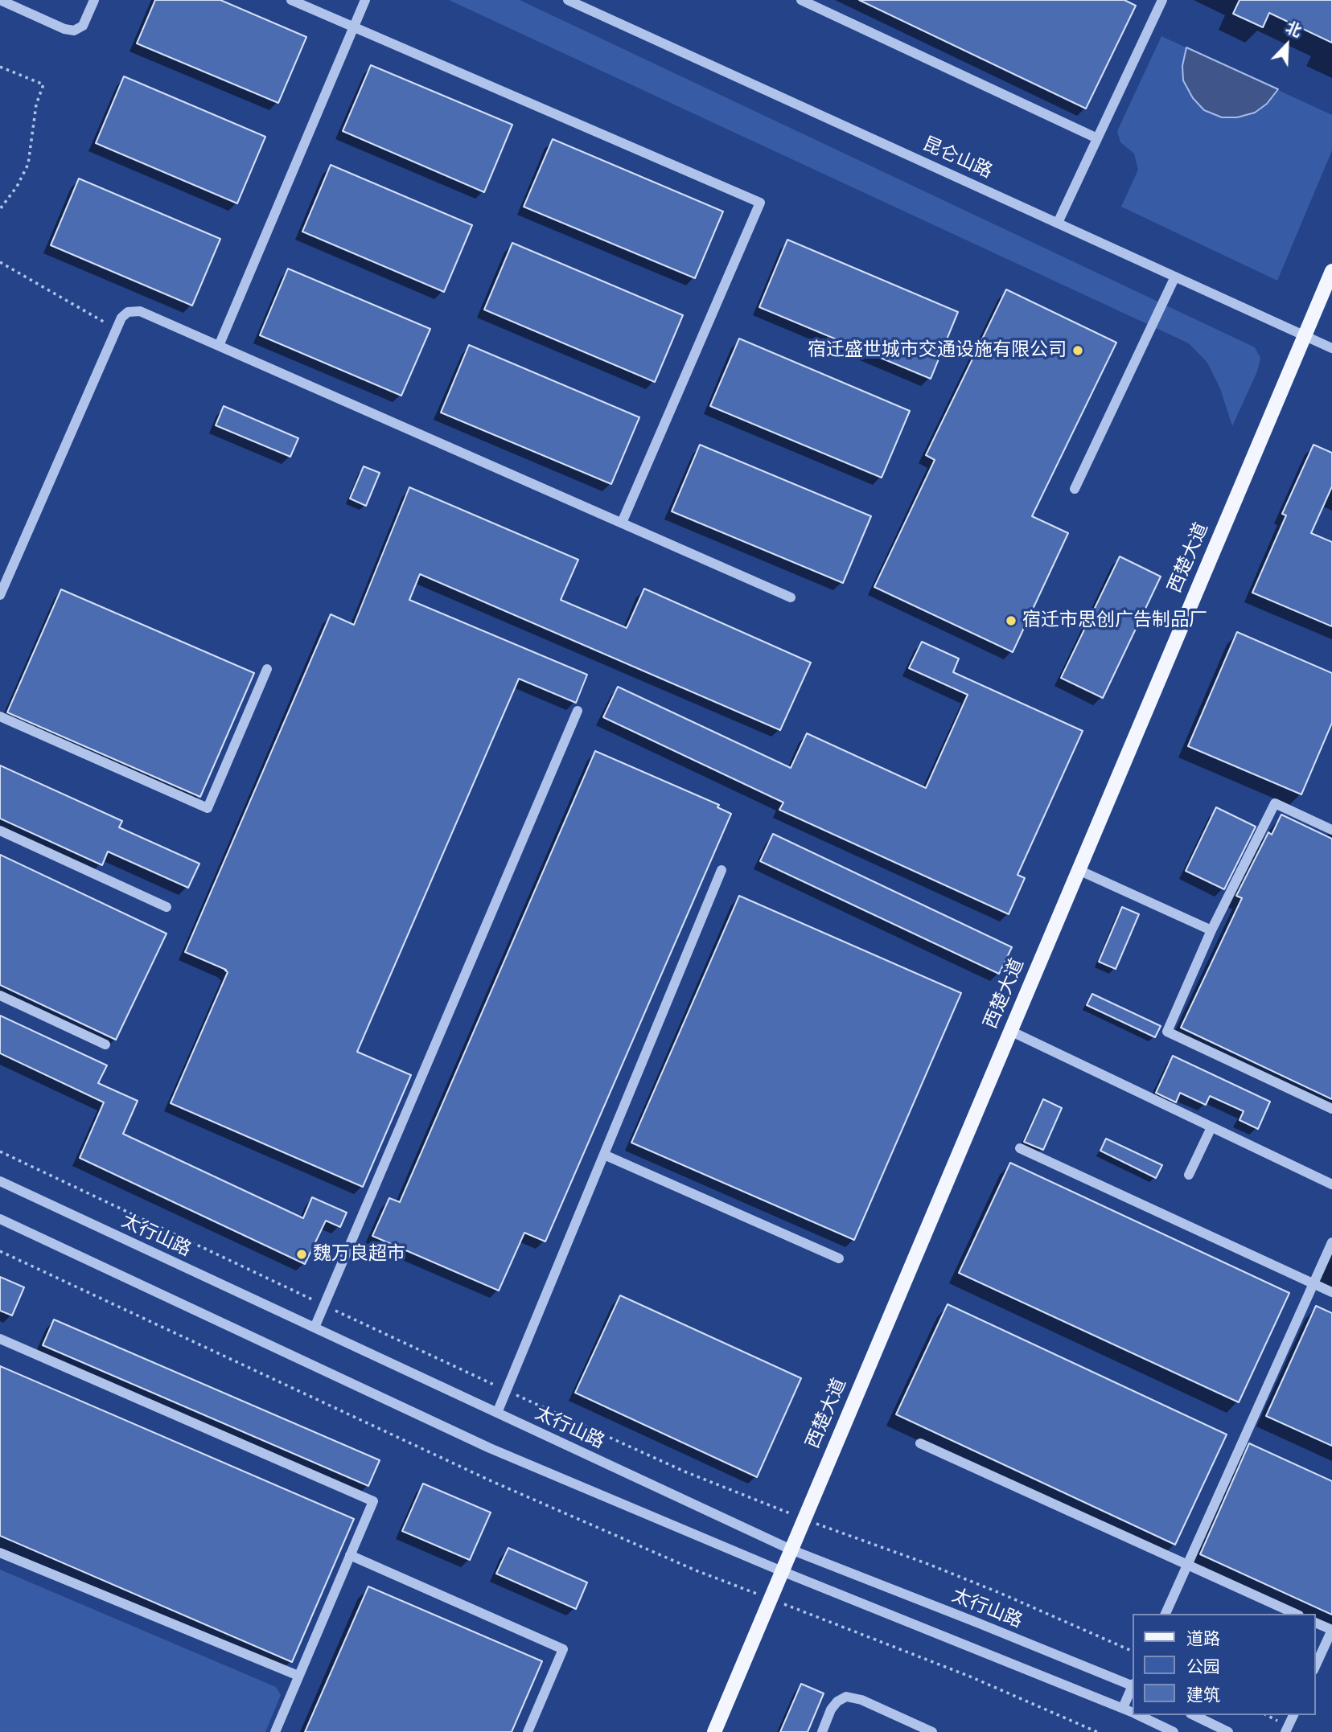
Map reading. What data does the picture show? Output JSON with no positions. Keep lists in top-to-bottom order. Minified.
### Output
{"streets":{"main road":["西楚大道"],"street":["昆仑山路","太行山路"]},"crossings":[["昆仑山路","西楚大道"],["西楚大道","太行山路"]],"places":["宿迁盛世城市交通设施有限公司","宿迁市思创广告制品厂","魏万良超市"],"legend":["道路","公园","建筑"],"north":"top right"}
